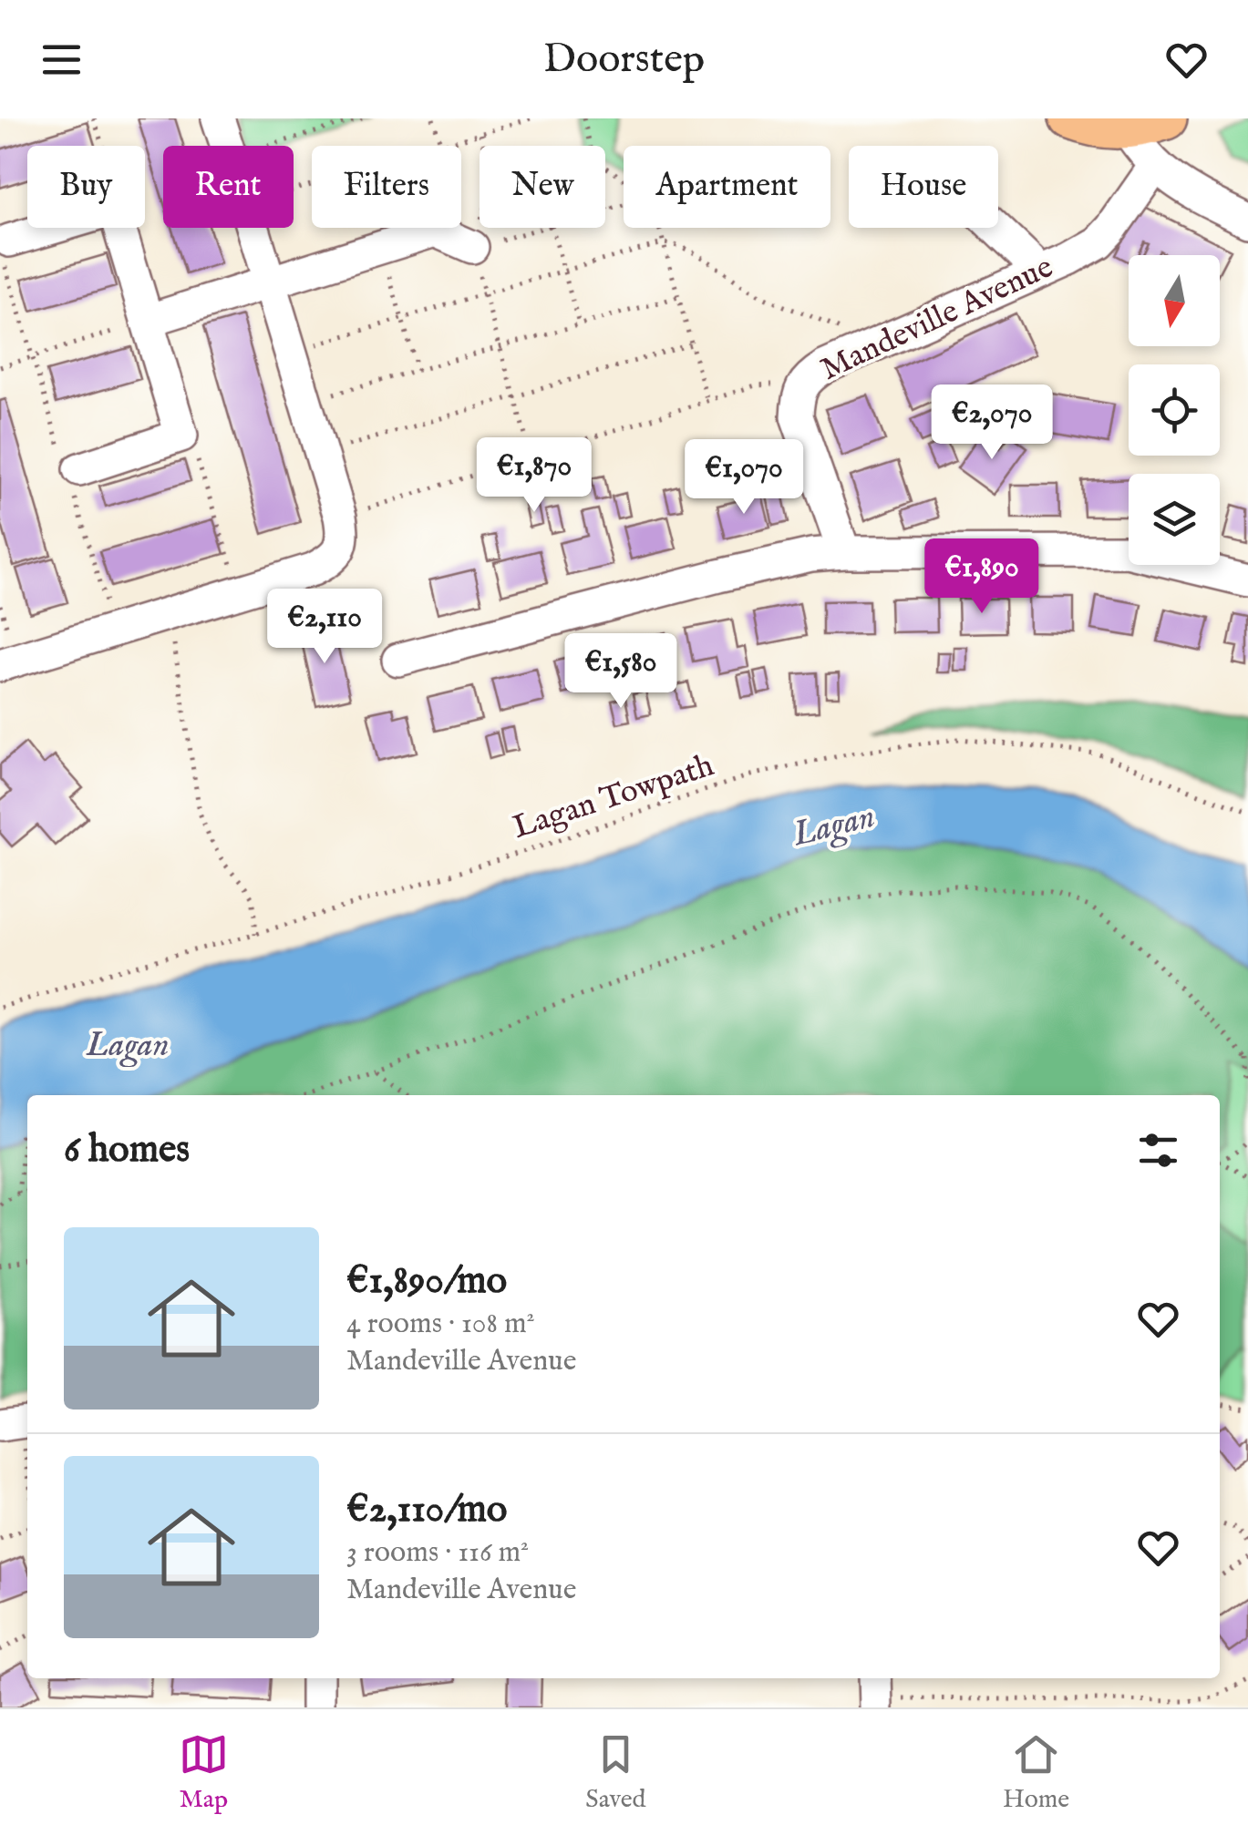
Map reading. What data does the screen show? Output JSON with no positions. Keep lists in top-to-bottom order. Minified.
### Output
{"streets":{"street":["Mandeville Avenue"],"path":["Lagan Towpath"]},"water":["Lagan"],"north":"bottom","page":{"header":"Doorstep","chip":["Buy","Rent","Filters","New","Apartment","House"],"price":["€2,070","€1,870","€1,070","€1,890","€2,110","€1,580"],"heading":"6 homes","list":[{"name":"€1,890/mo","note":"4 rooms · 108 m² · Mandeville Avenue"},{"name":"€2,110/mo","note":"3 rooms · 116 m² · Mandeville Avenue"}],"tabs":["Map","Saved","Home"]}}
